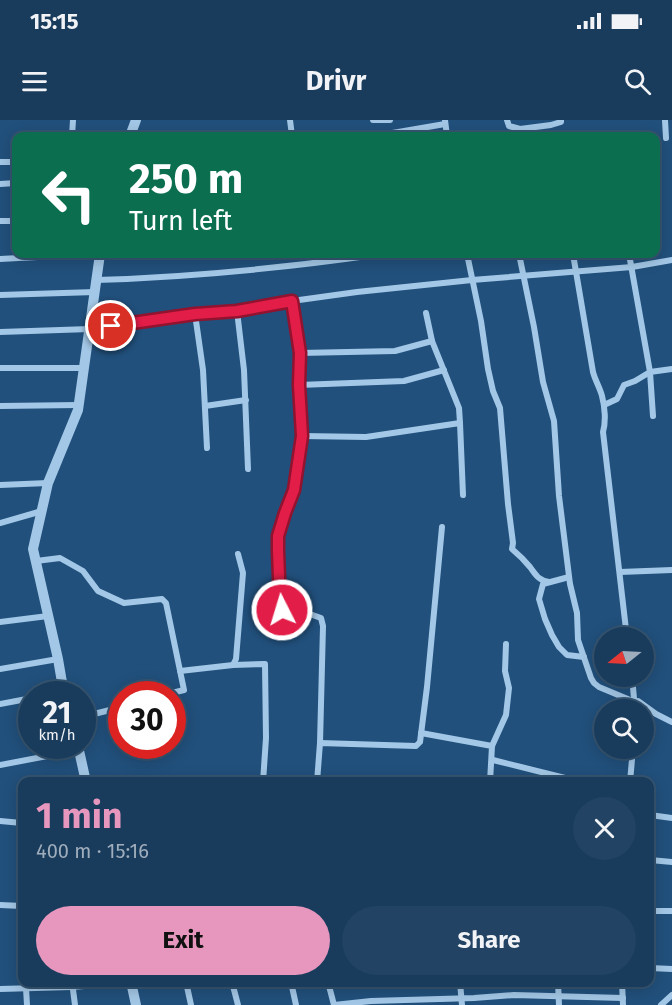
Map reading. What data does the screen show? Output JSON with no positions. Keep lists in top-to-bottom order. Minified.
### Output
{"north":"left","page":{"status":"15:15","header":"Drivr","turn":["250 m","Turn left"],"speed":"21 km/h","limit":"30","heading":["1 min","400 m · 15:16"],"buttons":["Exit","Share"]}}
